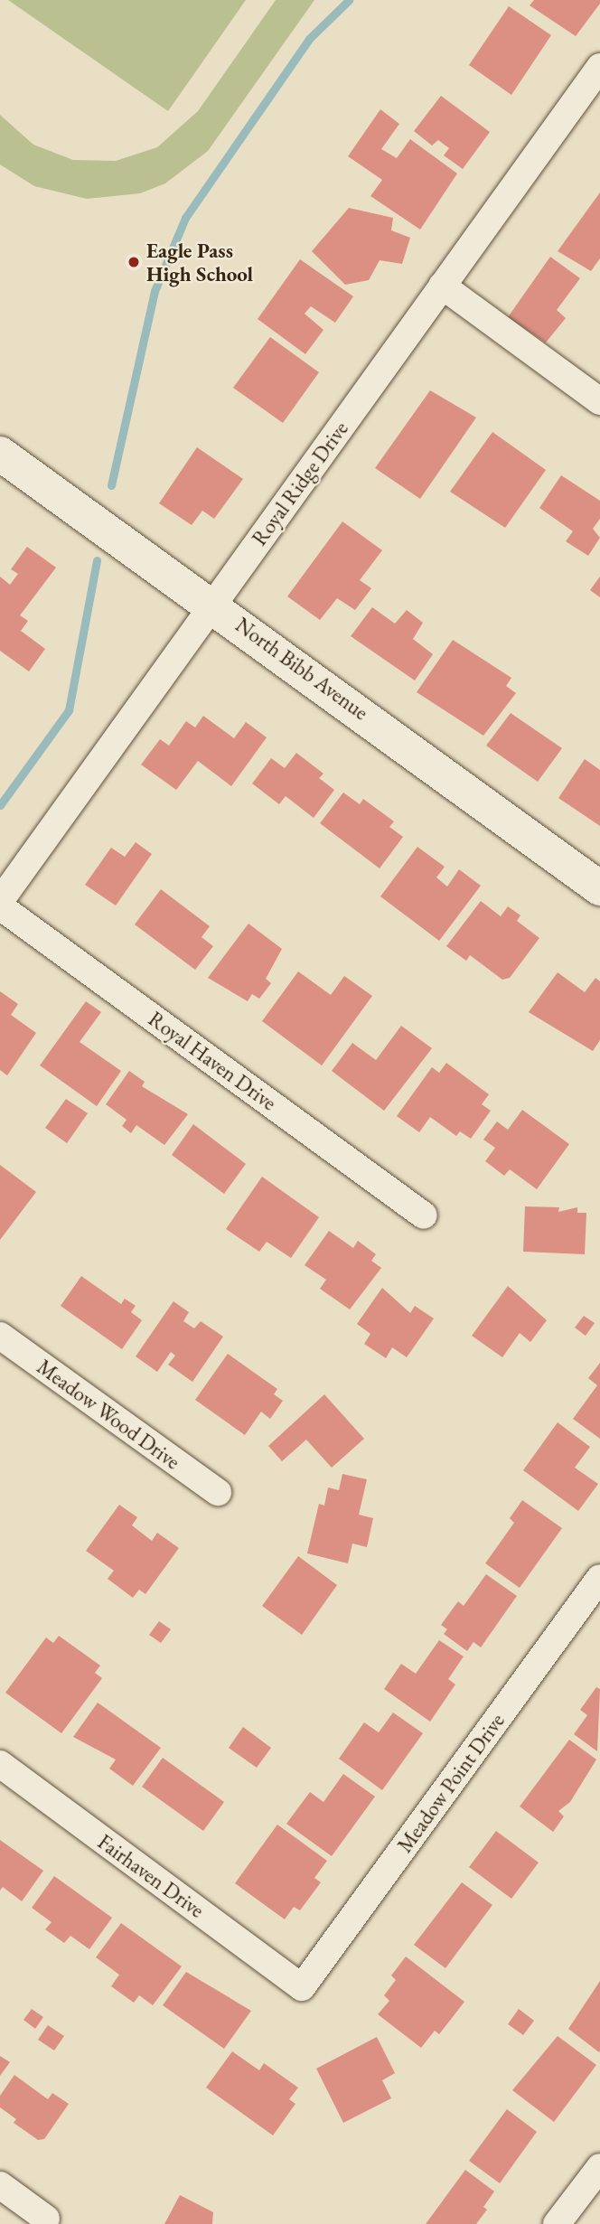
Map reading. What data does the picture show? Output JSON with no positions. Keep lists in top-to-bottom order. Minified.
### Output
{"streets":{"main road":["North Bibb Avenue"],"street":["Royal Ridge Drive","Royal Haven Drive","Meadow Wood Drive","Meadow Point Drive","Fairhaven Drive"]},"crossings":[["Royal Ridge Drive","North Bibb Avenue"],["Meadow Point Drive","Fairhaven Drive"]],"places":["Eagle Pass High School"]}
